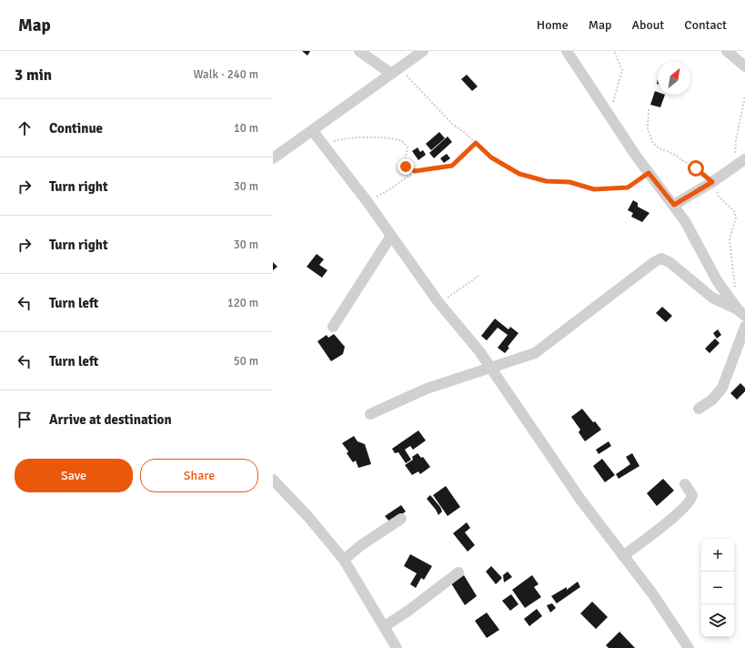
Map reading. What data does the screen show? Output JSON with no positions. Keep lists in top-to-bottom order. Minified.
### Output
{"north":"top right","page":{"header":"Map","nav":["Home","Map","About","Contact"],"heading":["3 min","Walk · 240 m"],"list":[["Continue","10 m"],["Turn right","30 m"],["Turn right","30 m"],["Turn left","120 m"],["Turn left","50 m"],"Arrive at destination"],"buttons":["Save","Share"],"map_buttons":["+","−"]}}
